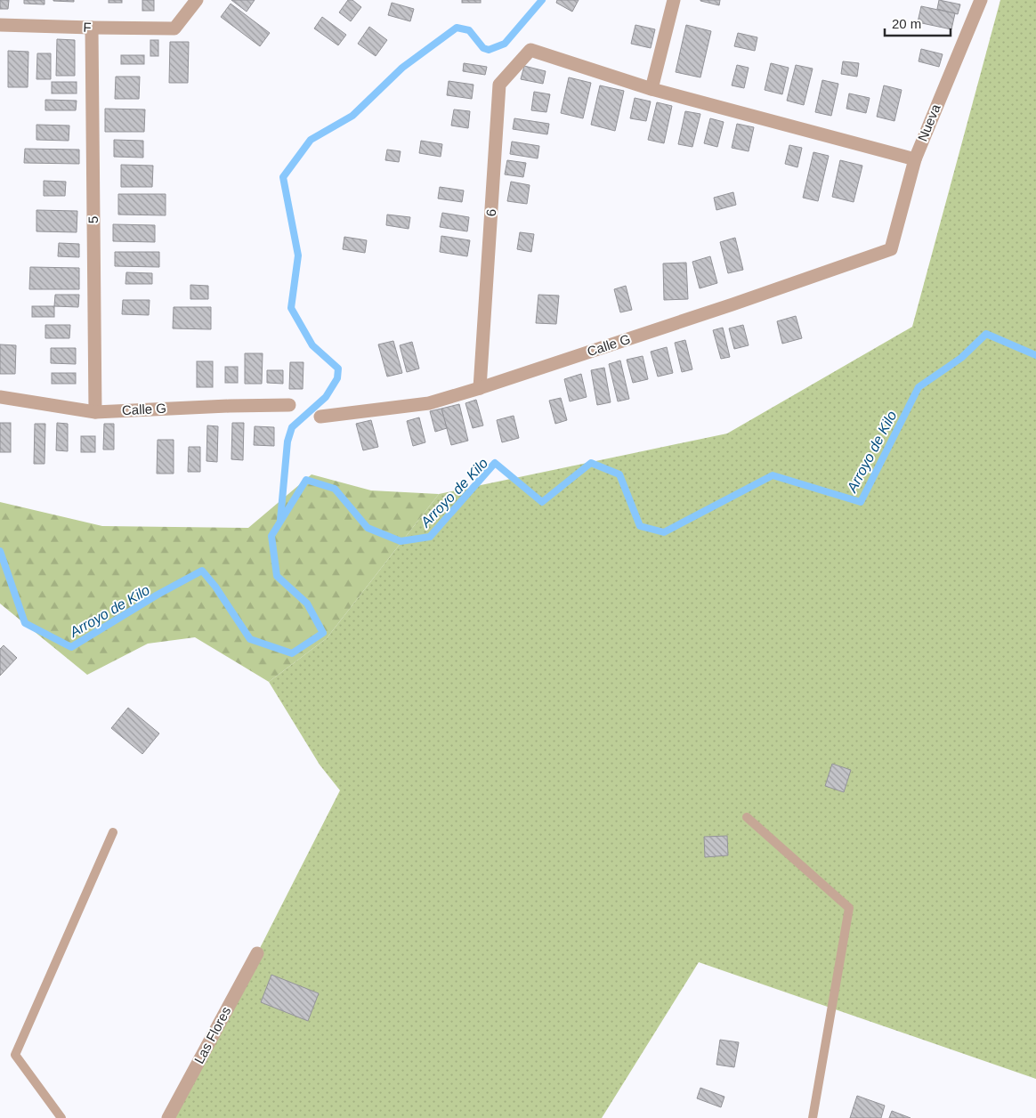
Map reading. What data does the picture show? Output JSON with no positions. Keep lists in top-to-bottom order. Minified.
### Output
{"streets":{"street":["F","Nueva","6","5","Calle G","Las Flores"]},"crossings":[["F","5"],["Nueva","Calle G"],["6","Calle G"],["5","Calle G"]],"water":["Arroyo de Kilo"],"scale_bar":"20 m"}
